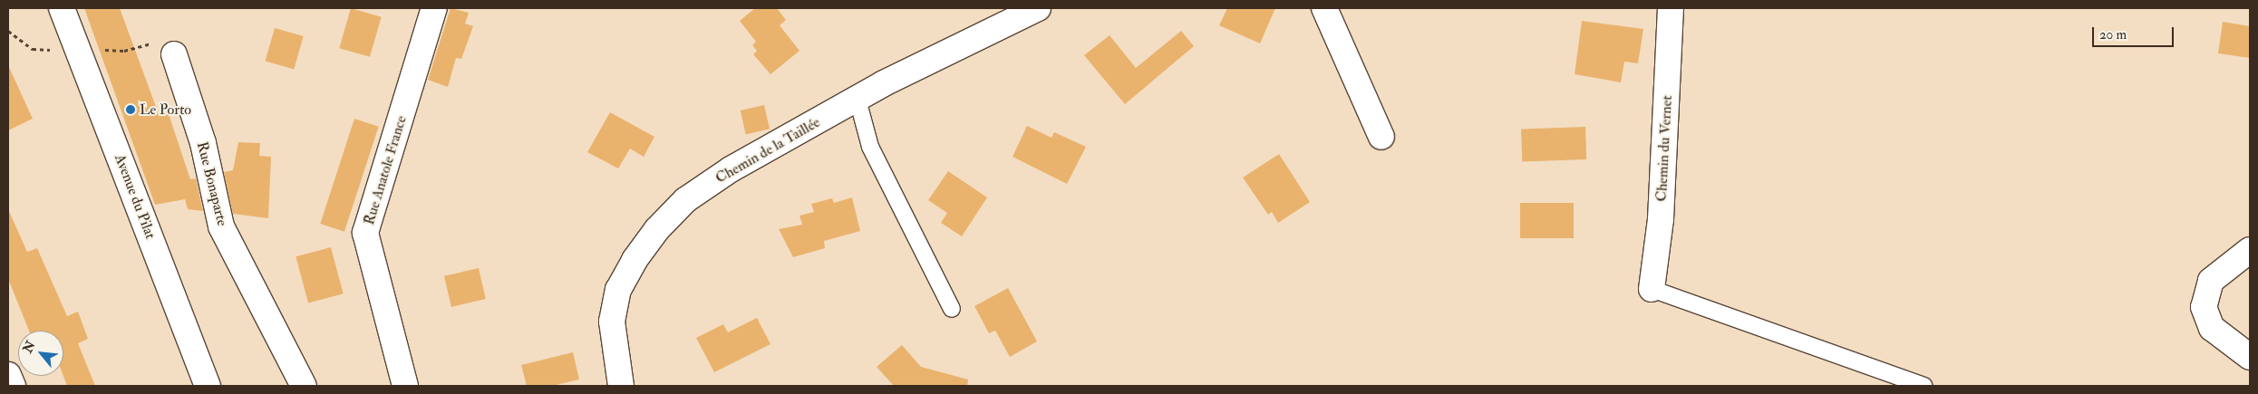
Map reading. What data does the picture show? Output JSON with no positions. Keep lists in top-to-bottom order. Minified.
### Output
{"streets":{"street":["Chemin du Vernet","Chemin de la Taillée","Rue Anatole France","Rue Bonaparte","Avenue du Pilat"]},"places":["Le Porto"],"scale_bar":"20 m","north":"top left"}
